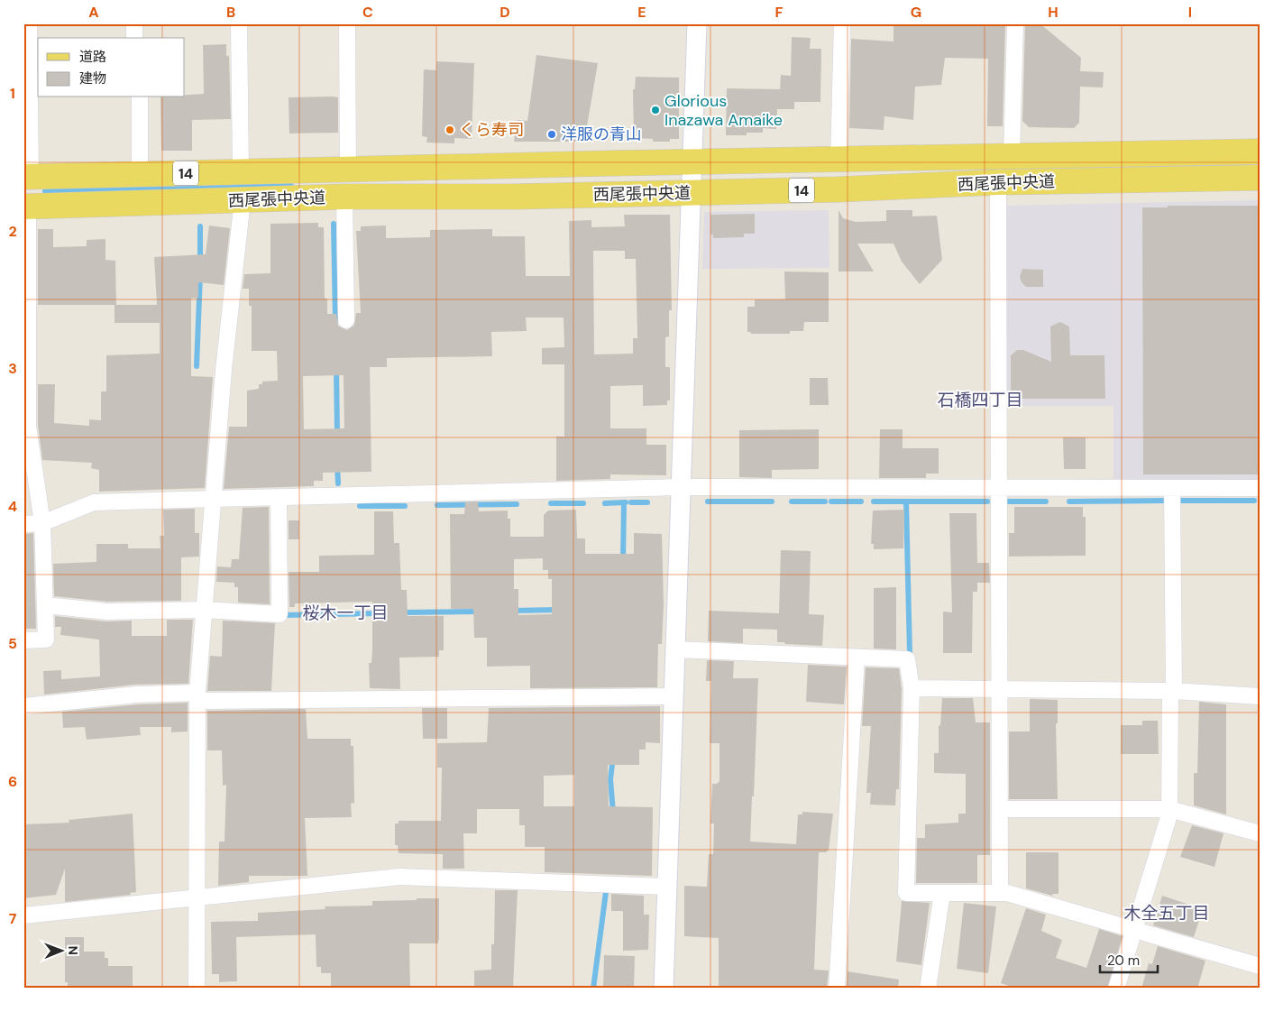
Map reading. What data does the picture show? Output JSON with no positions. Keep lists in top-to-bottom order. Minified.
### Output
{"streets":{"main road":["14","西尾張中央道"]},"districts":["石橋四丁目","桜木一丁目","木全五丁目"],"places":["Glorious Inazawa Amaike","くら寿司","洋服の青山"],"legend":["道路","建物"],"scale_bar":"20 m","north":"right","grid":{"columns":["A","B","C","D","E","F","G","H","I"],"rows":["1","2","3","4","5","6","7"]}}
